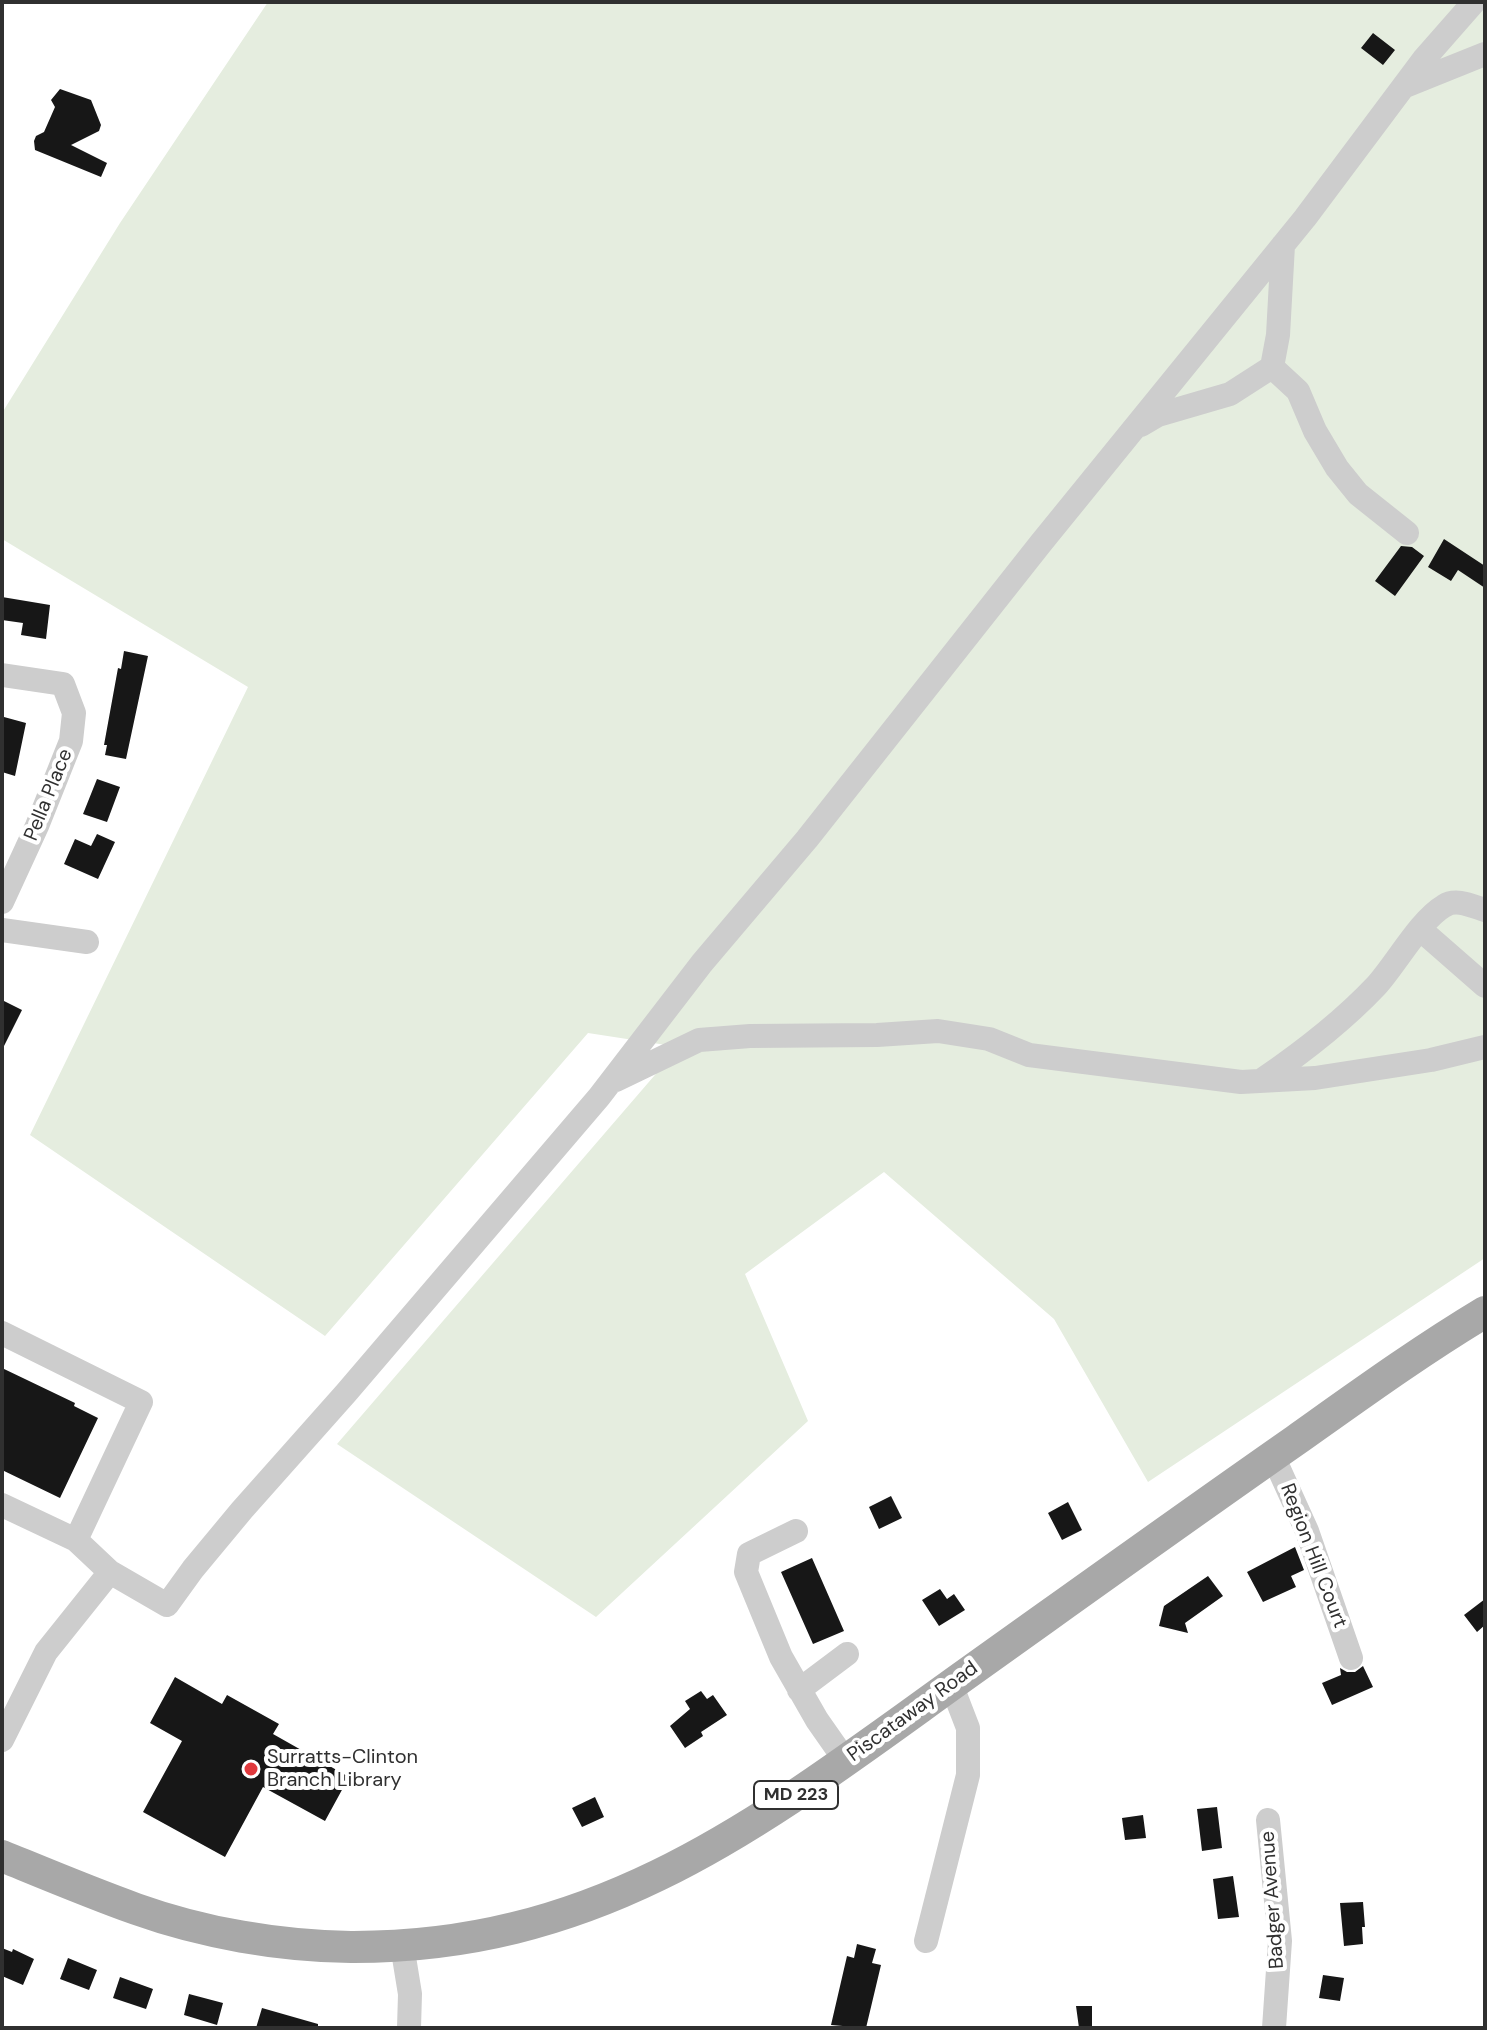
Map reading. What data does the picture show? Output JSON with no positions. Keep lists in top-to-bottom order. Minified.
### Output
{"streets":{"main road":["Piscataway Road","MD 223"],"street":["Pella Place","Region Hill Court","Badger Avenue"]},"crossings":[["Region Hill Court","Piscataway Road"]],"places":["Surratts-Clinton Branch Library"]}
